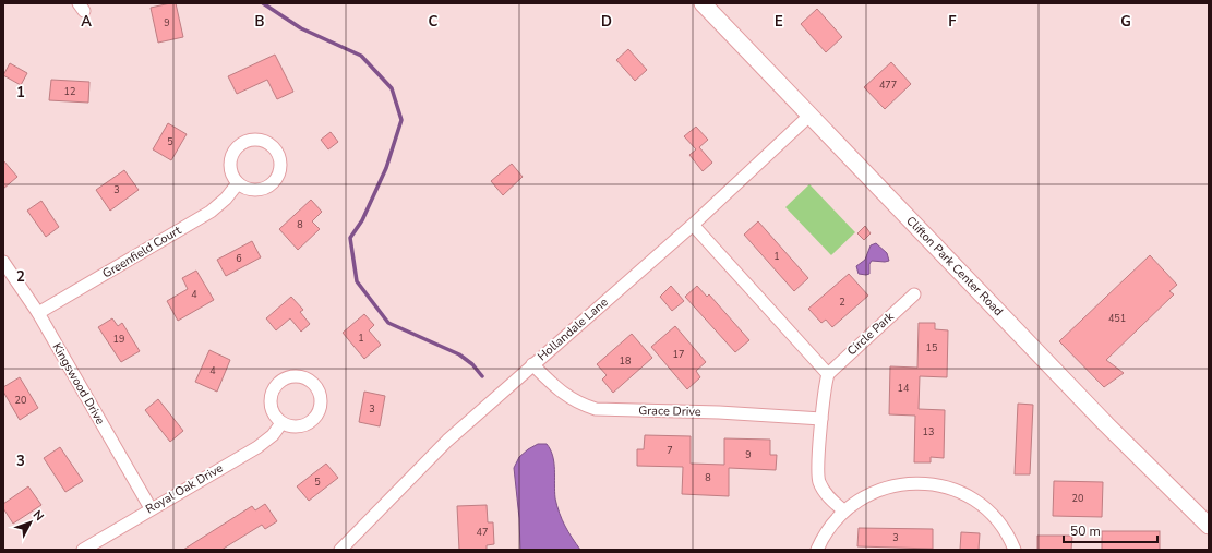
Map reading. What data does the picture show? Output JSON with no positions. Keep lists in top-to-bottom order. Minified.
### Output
{"streets":{"street":["Greenfield Court","Clifton Park Center Road","Hollandale Lane","Circle Park","Kingswood Drive","Grace Drive","Royal Oak Drive"]},"crossings":[["Greenfield Court","Kingswood Drive"],["Clifton Park Center Road","Hollandale Lane"],["Hollandale Lane","Grace Drive"],["Kingswood Drive","Royal Oak Drive"]],"house_numbers":["9","477","12","5","3","8","1","6","4","2","451","1","19","15","17","18","4","14","20","3","13","7","9","8","5","20","47","3"],"scale_bar":"50 m","north":"top right","grid":{"columns":["A","B","C","D","E","F","G"],"rows":["1","2","3"]}}
